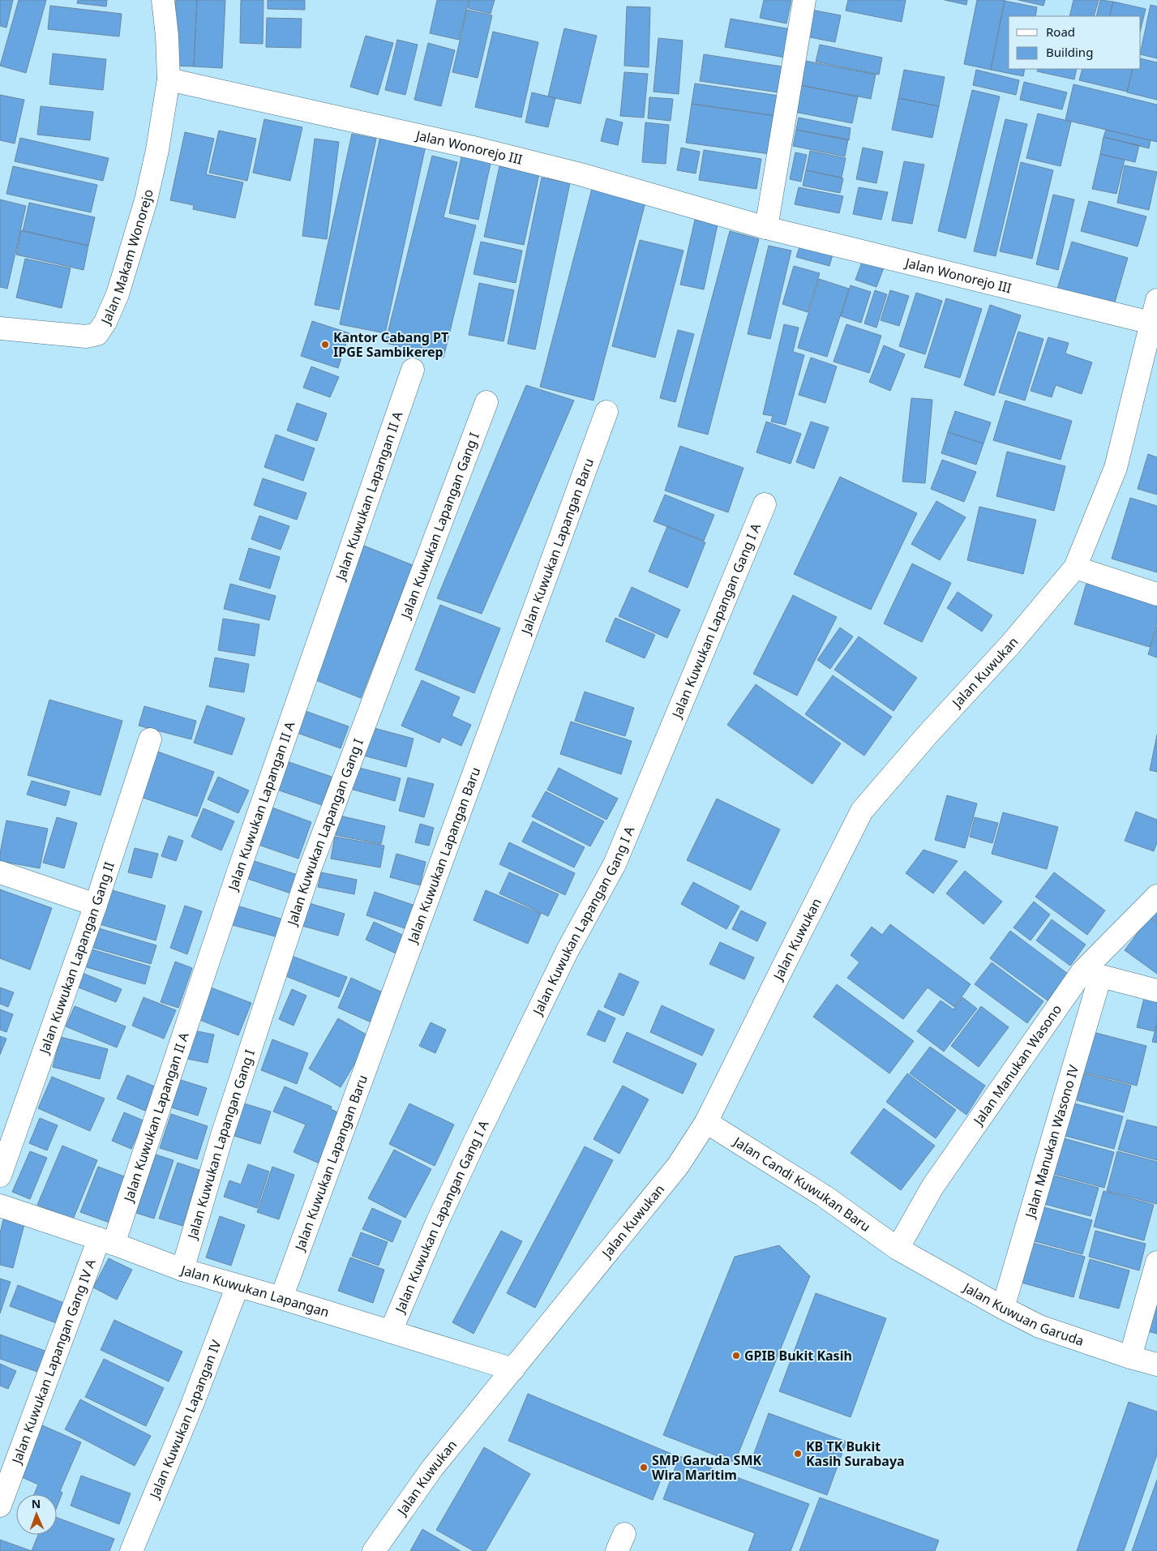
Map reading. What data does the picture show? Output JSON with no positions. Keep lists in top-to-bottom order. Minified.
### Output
{"streets":{"street":["Jalan Wonorejo III","Jalan Makam Wonorejo","Jalan Kuwukan Lapangan II A","Jalan Kuwukan Lapangan Gang I","Jalan Kuwukan Lapangan Baru","Jalan Kuwukan Lapangan Gang I A","Jalan Kuwukan","Jalan Kuwukan Lapangan Gang II","Jalan Manukan Wasono","Jalan Manukan Wasono IV","Jalan Candi Kuwukan Baru","Jalan Kuwukan Lapangan","Jalan Kuwuan Garuda","Jalan Kuwukan Lapangan Gang IV A","Jalan Kuwukan Lapangan IV"]},"crossings":[["Jalan Wonorejo III","Jalan Makam Wonorejo"],["Jalan Wonorejo III","Jalan Kuwukan"],["Jalan Kuwukan Lapangan II A","Jalan Kuwukan Lapangan"],["Jalan Kuwukan Lapangan II A","Jalan Kuwukan Lapangan Gang IV A"],["Jalan Kuwukan Lapangan Gang I","Jalan Kuwukan Lapangan"],["Jalan Kuwukan Lapangan Baru","Jalan Kuwukan Lapangan"],["Jalan Kuwukan Lapangan Gang I A","Jalan Kuwukan Lapangan"],["Jalan Kuwukan","Jalan Candi Kuwukan Baru"],["Jalan Kuwukan","Jalan Kuwukan Lapangan"],["Jalan Manukan Wasono","Jalan Manukan Wasono IV"],["Jalan Manukan Wasono","Jalan Candi Kuwukan Baru"],["Jalan Manukan Wasono","Jalan Kuwuan Garuda"],["Jalan Manukan Wasono IV","Jalan Kuwuan Garuda"],["Jalan Candi Kuwukan Baru","Jalan Kuwuan Garuda"],["Jalan Kuwukan Lapangan","Jalan Kuwukan Lapangan Gang IV A"],["Jalan Kuwukan Lapangan","Jalan Kuwukan Lapangan IV"]],"places":["Kantor Cabang PT IPGE Sambikerep","GPIB Bukit Kasih","KB TK Bukit Kasih Surabaya","SMP Garuda SMK Wira Maritim"],"legend":["Road","Building"],"north":"top"}
